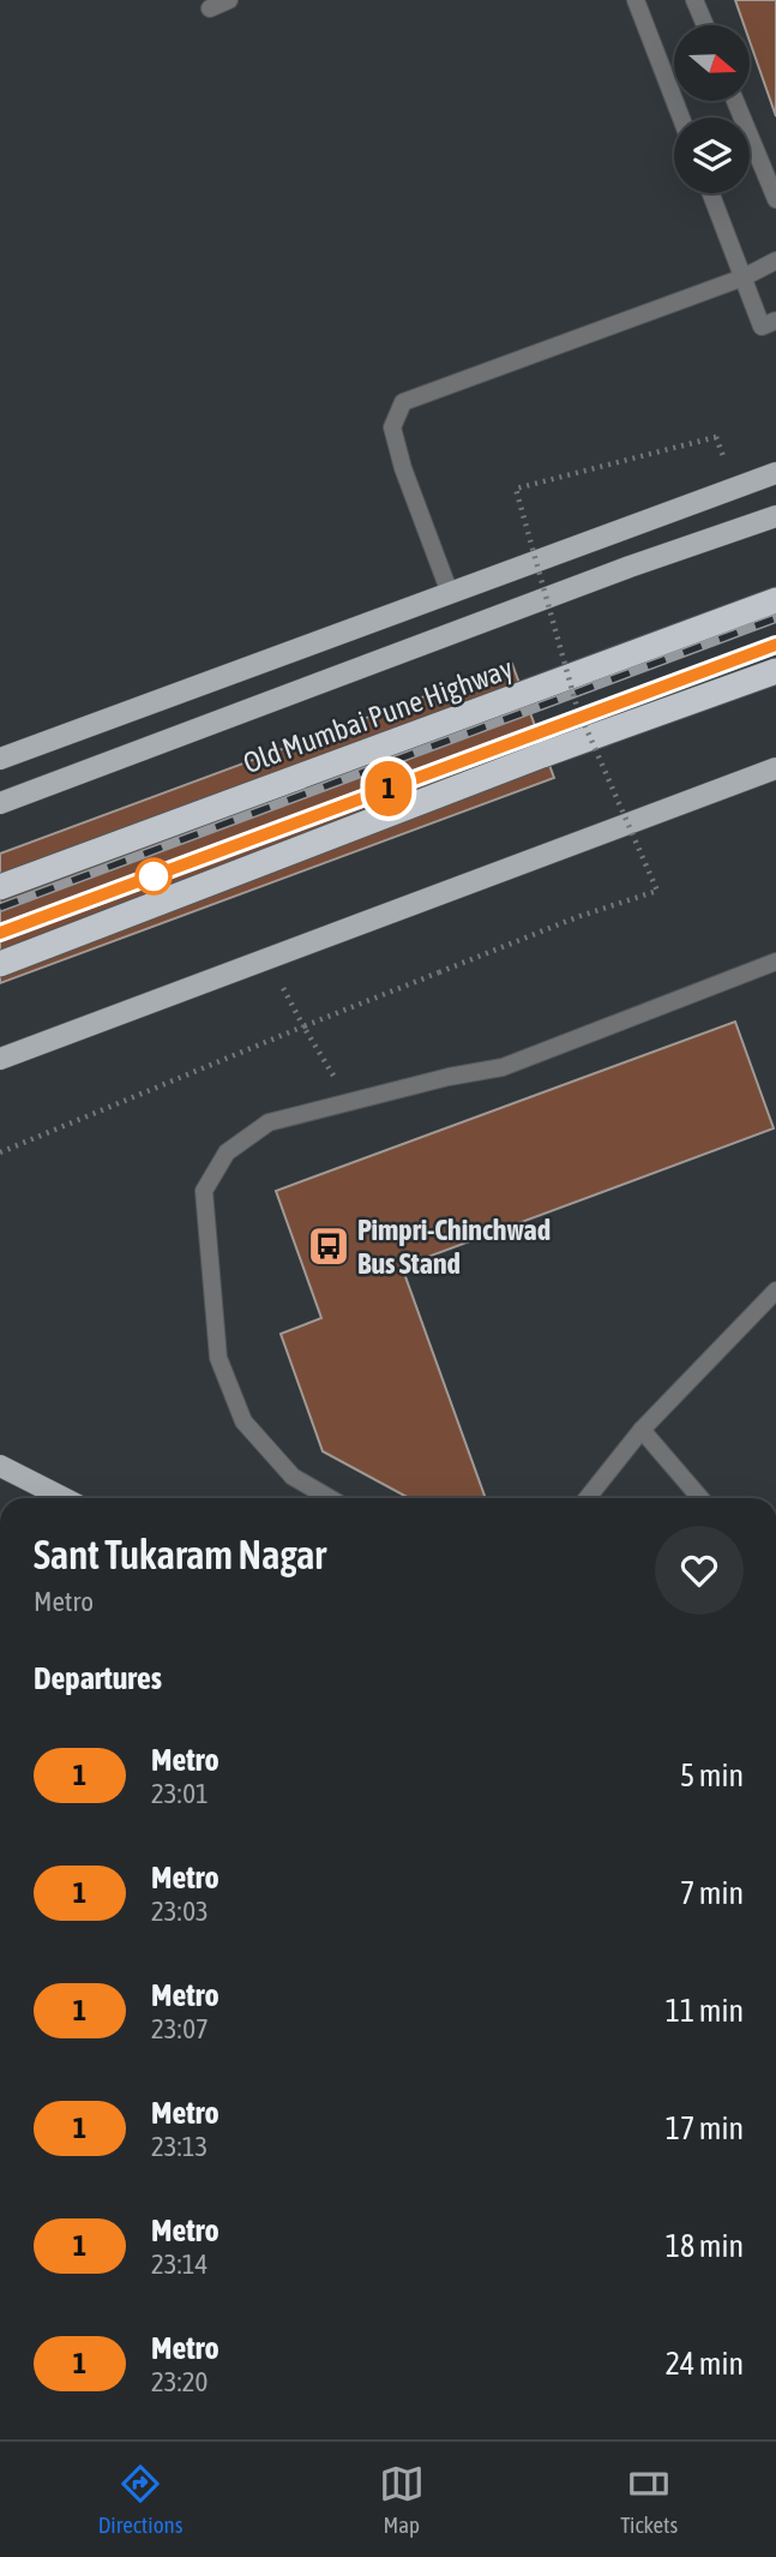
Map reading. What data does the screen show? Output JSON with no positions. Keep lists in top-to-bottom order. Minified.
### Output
{"streets":{"highway":["Old Mumbai Pune Highway"]},"places":{"bus stop":["Pimpri-Chinchwad Bus Stand"]},"lines":["metro line 1"],"north":"right","page":{"on_map":"1","heading":[["Sant Tukaram Nagar","Metro"],"Departures"],"list":[{"mark":"1","name":"Metro","note":"23:01","value":"5 min"},{"mark":"1","name":"Metro","note":"23:03","value":"7 min"},{"mark":"1","name":"Metro","note":"23:07","value":"11 min"},{"mark":"1","name":"Metro","note":"23:13","value":"17 min"},{"mark":"1","name":"Metro","note":"23:14","value":"18 min"},{"mark":"1","name":"Metro","note":"23:20","value":"24 min"}],"tabs":["Directions","Map","Tickets"]}}
